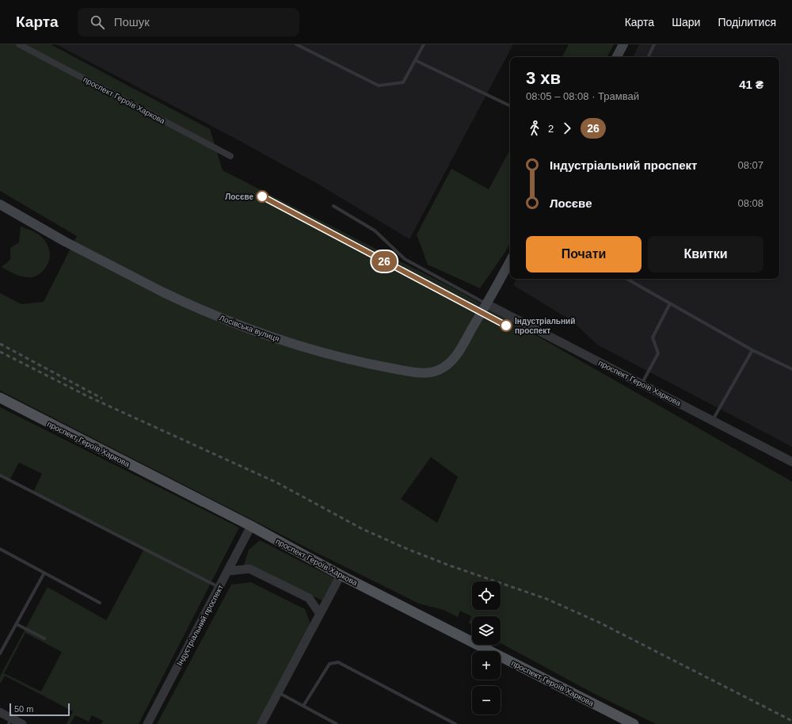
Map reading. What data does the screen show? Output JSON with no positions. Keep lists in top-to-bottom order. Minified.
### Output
{"streets":{"main road":["проспект Героїв Харкова","Лосівська вулиця"],"street":["Індустріальний проспект"]},"crossings":[["проспект Героїв Харкова","Лосівська вулиця"],["проспект Героїв Харкова","Індустріальний проспект"]],"places":["Лосєве","Індустріальний проспект"],"lines":["tram line 26"],"scale_bar":"50 m","page":{"header":"Карта","search":"Пошук","nav":["Карта","Шари","Поділитися"],"on_map":"26","heading":["3 хв","08:05 – 08:08 · Трамвай","41 ₴"],"legs":["2","26"],"list":[{"name":"Індустріальний проспект","value":"08:07"},{"name":"Лосєве","value":"08:08"}],"buttons":["Почати","Квитки"],"map_buttons":["+","−"],"scale":"50 m"}}
